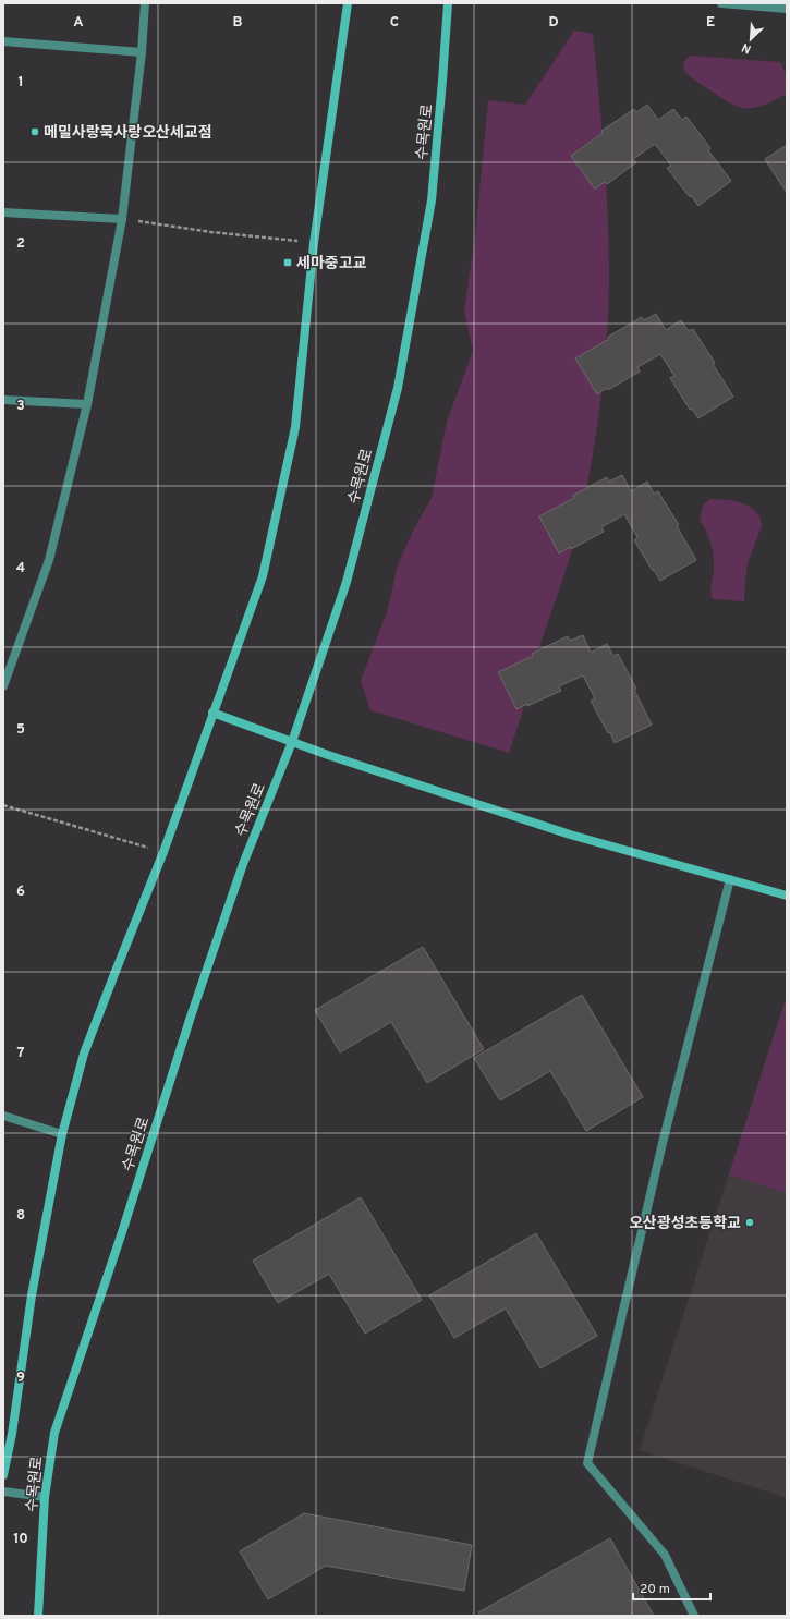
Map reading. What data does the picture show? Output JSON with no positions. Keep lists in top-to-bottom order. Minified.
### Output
{"streets":{"street":["수목원로"]},"places":{"other":["메밀사랑묵사랑오산세교점","오산광성초등학교"],"transit":["세마중고교"]},"scale_bar":"20 m","north":"bottom left","grid":{"columns":["A","B","C","D","E"],"rows":["1","2","3","4","5","6","7","8","9","10"]}}
